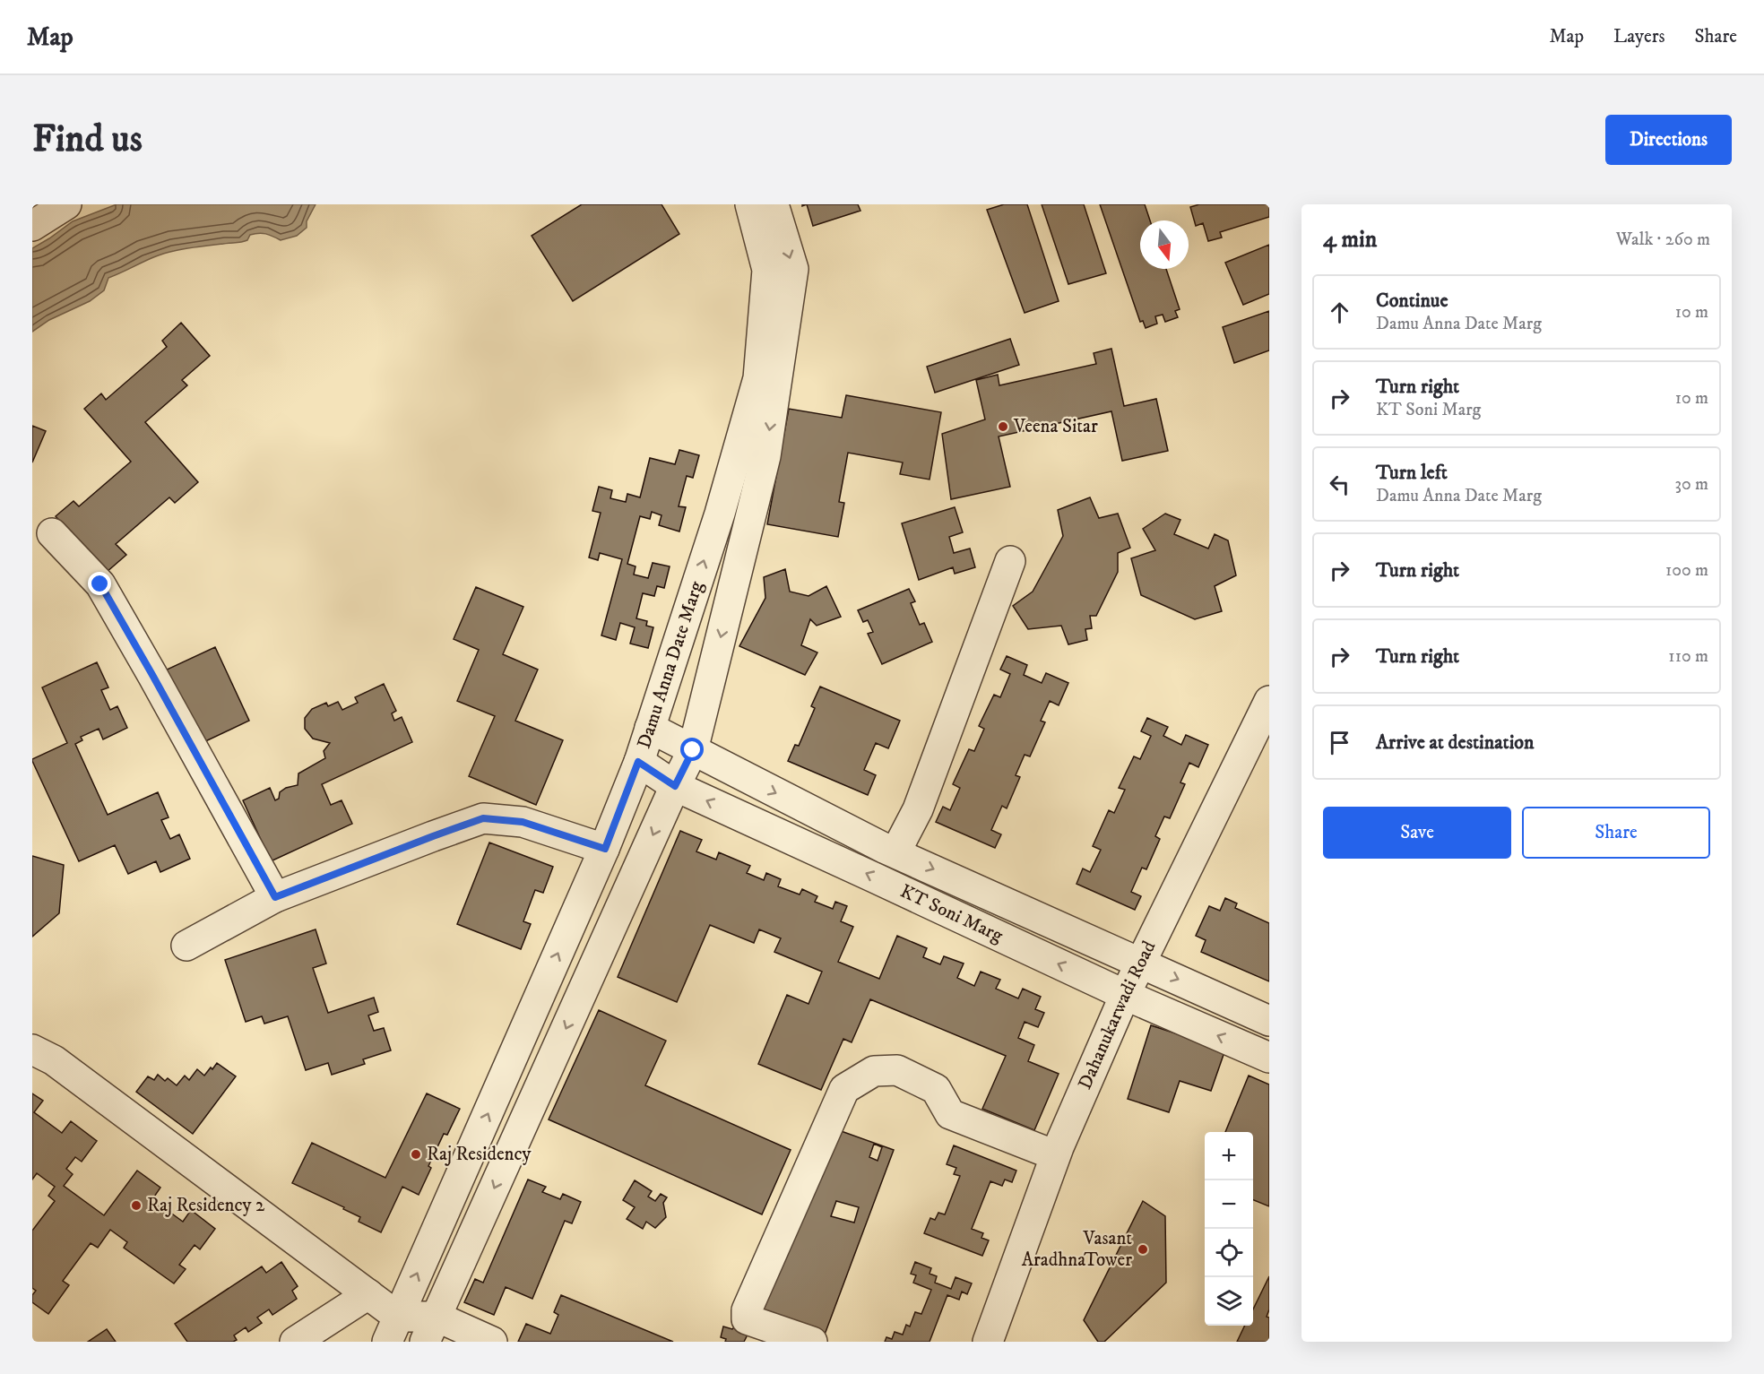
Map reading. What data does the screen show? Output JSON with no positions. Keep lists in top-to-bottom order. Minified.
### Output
{"streets":{"street":["Damu Anna Date Marg","KT Soni Marg","Dahanukarwadi Road"]},"crossings":[["Damu Anna Date Marg","KT Soni Marg"],["KT Soni Marg","Dahanukarwadi Road"]],"places":["Veena Sitar","Raj Residency","Raj Residency 2","Vasant AradhnaTower"],"north":"bottom","page":{"header":"Map","nav":["Map","Layers","Share"],"buttons":["Directions",["Save","Share"]],"title":"Find us","heading":["4 min","Walk · 260 m"],"list":[["Continue","Damu Anna Date Marg","10 m"],["Turn right","KT Soni Marg","10 m"],["Turn left","Damu Anna Date Marg","30 m"],["Turn right","100 m"],["Turn right","110 m"],"Arrive at destination"],"map_buttons":["+","−"]}}
